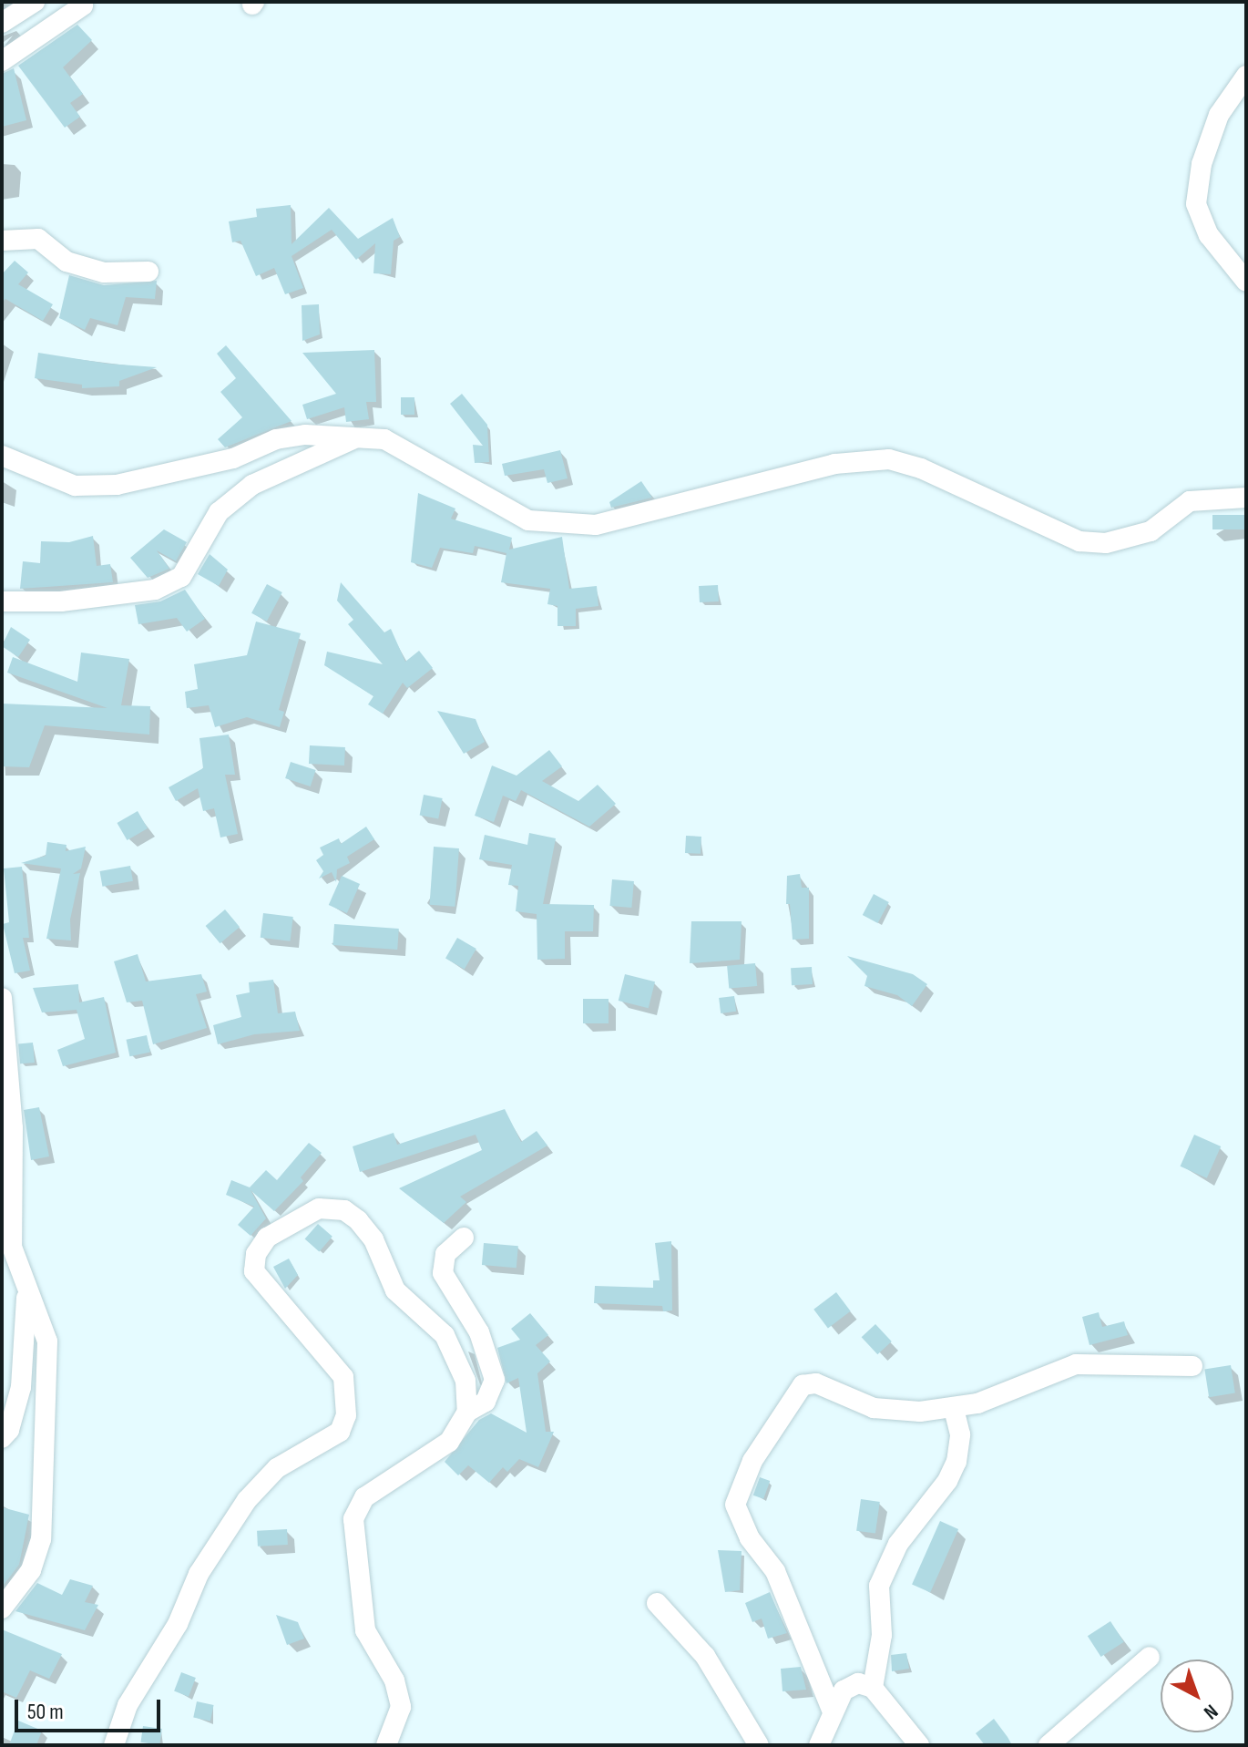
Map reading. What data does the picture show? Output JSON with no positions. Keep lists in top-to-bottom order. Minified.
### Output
{"scale_bar":"50 m","north":"bottom right"}
